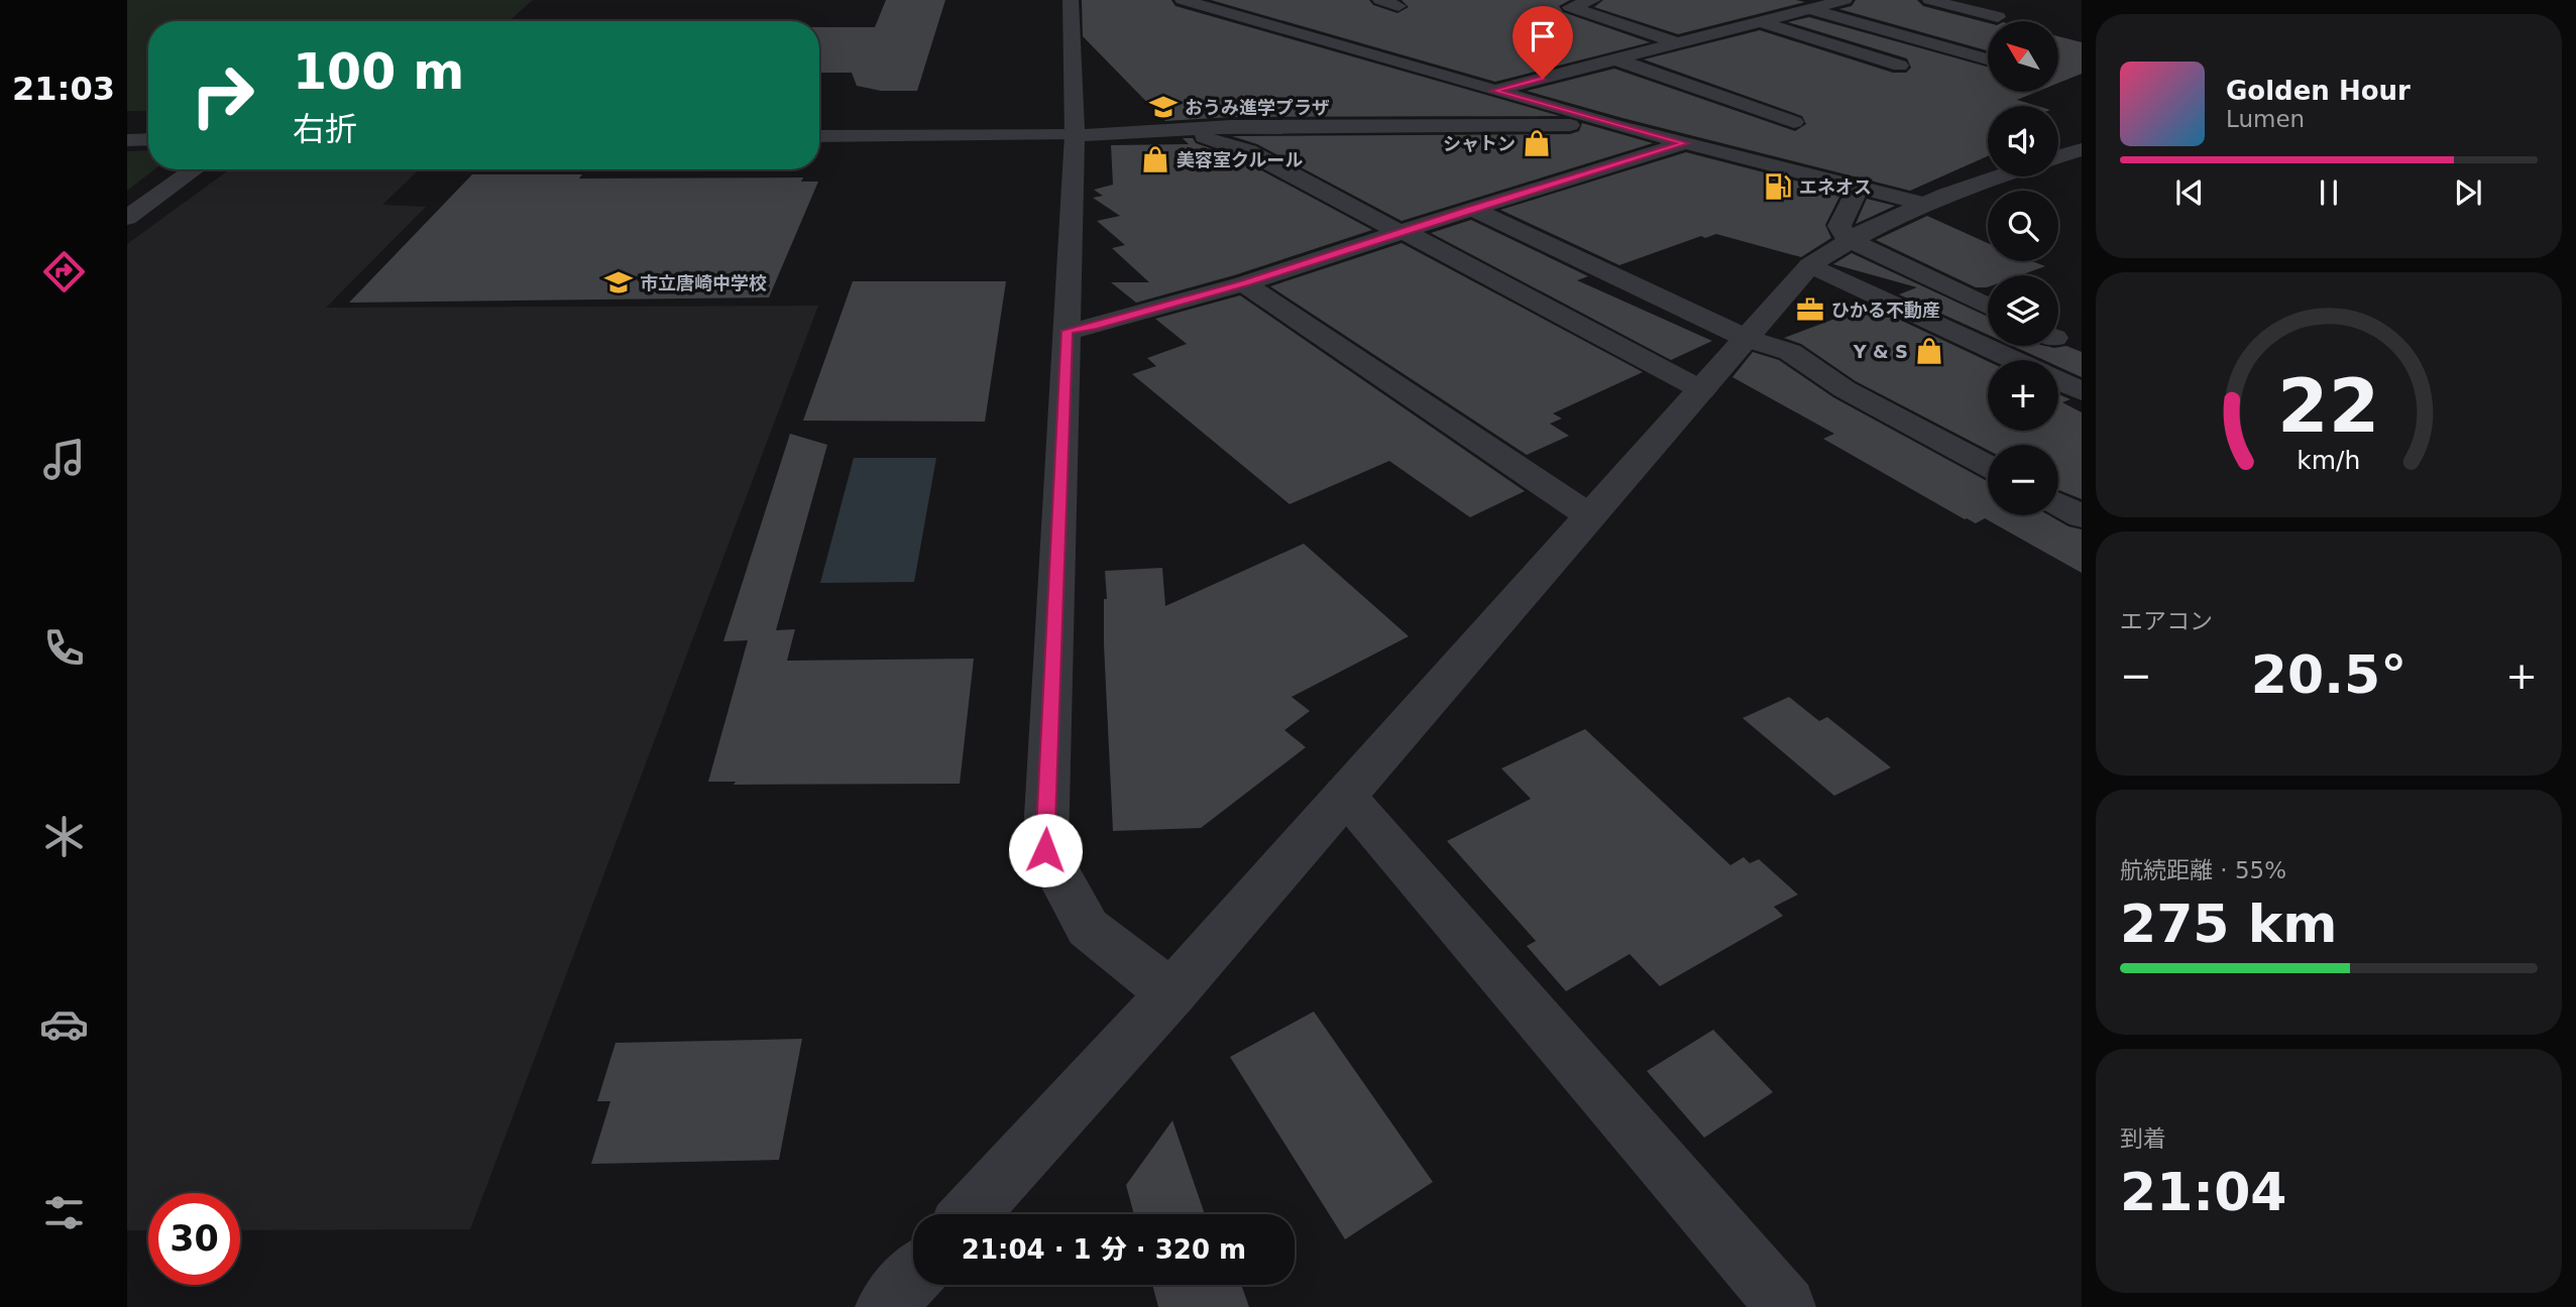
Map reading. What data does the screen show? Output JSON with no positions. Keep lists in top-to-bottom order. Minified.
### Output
{"places":{"school or university":["おうみ進学プラザ","市立唐崎中学校"],"shop":["シャトン","美容室クルール","Y & S"],"fuel station":["エネオス"],"office":["ひかる不動産"]},"north":"top left","page":{"tabs":"21:03","map_buttons":["+","−"],"turn":["100 m","右折"],"song":["Golden Hour","Lumen"],"tile":["エアコン",["航続距離 · 55%","275 km"],["到着","21:04"]],"heat":["−","20.5°","+"],"limit":"30","trip":"21:04 · 1 分 · 320 m","gauge":["22","km/h"]}}
